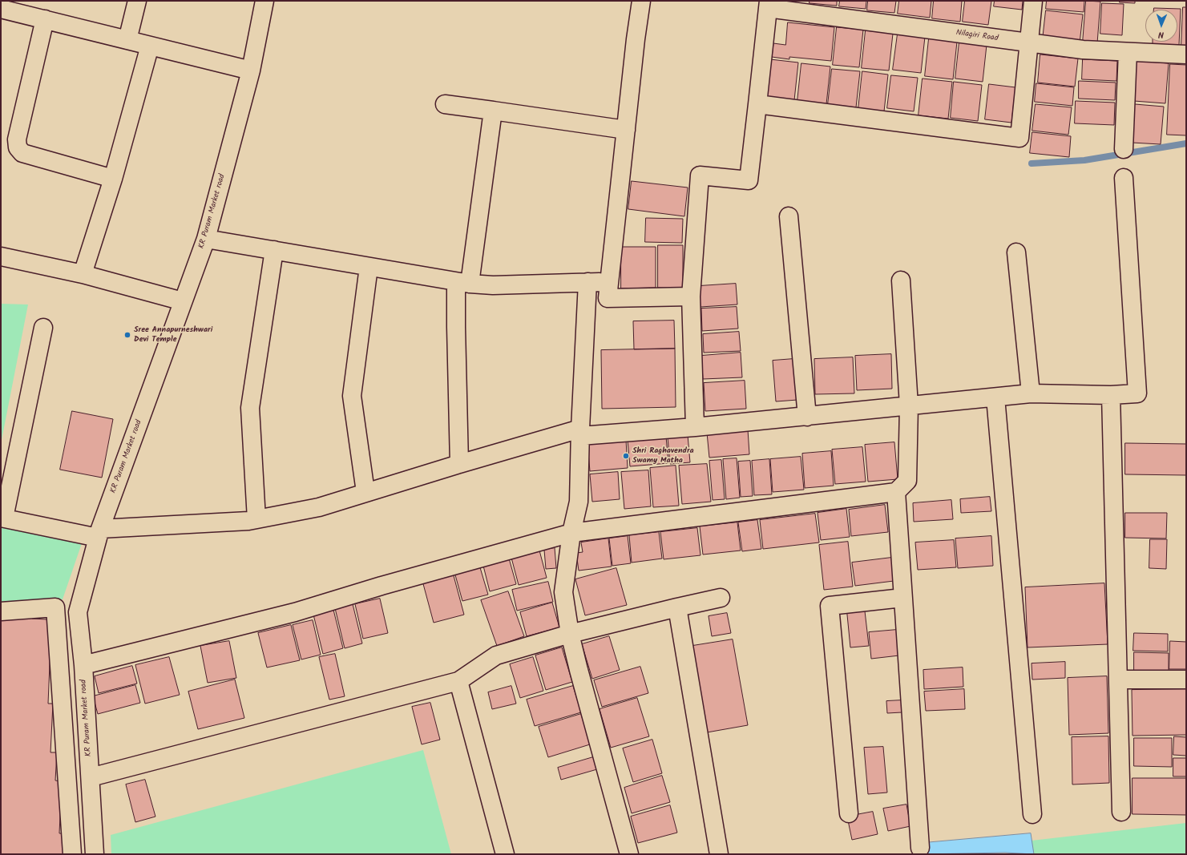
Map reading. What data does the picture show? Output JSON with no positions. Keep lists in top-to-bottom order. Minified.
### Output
{"streets":{"street":["Nilagiri Road","KR Puram Market road"]},"places":["Sree Annapurneshwari Devi Temple","Shri Raghavendra Swamy Matha"],"north":"bottom"}
